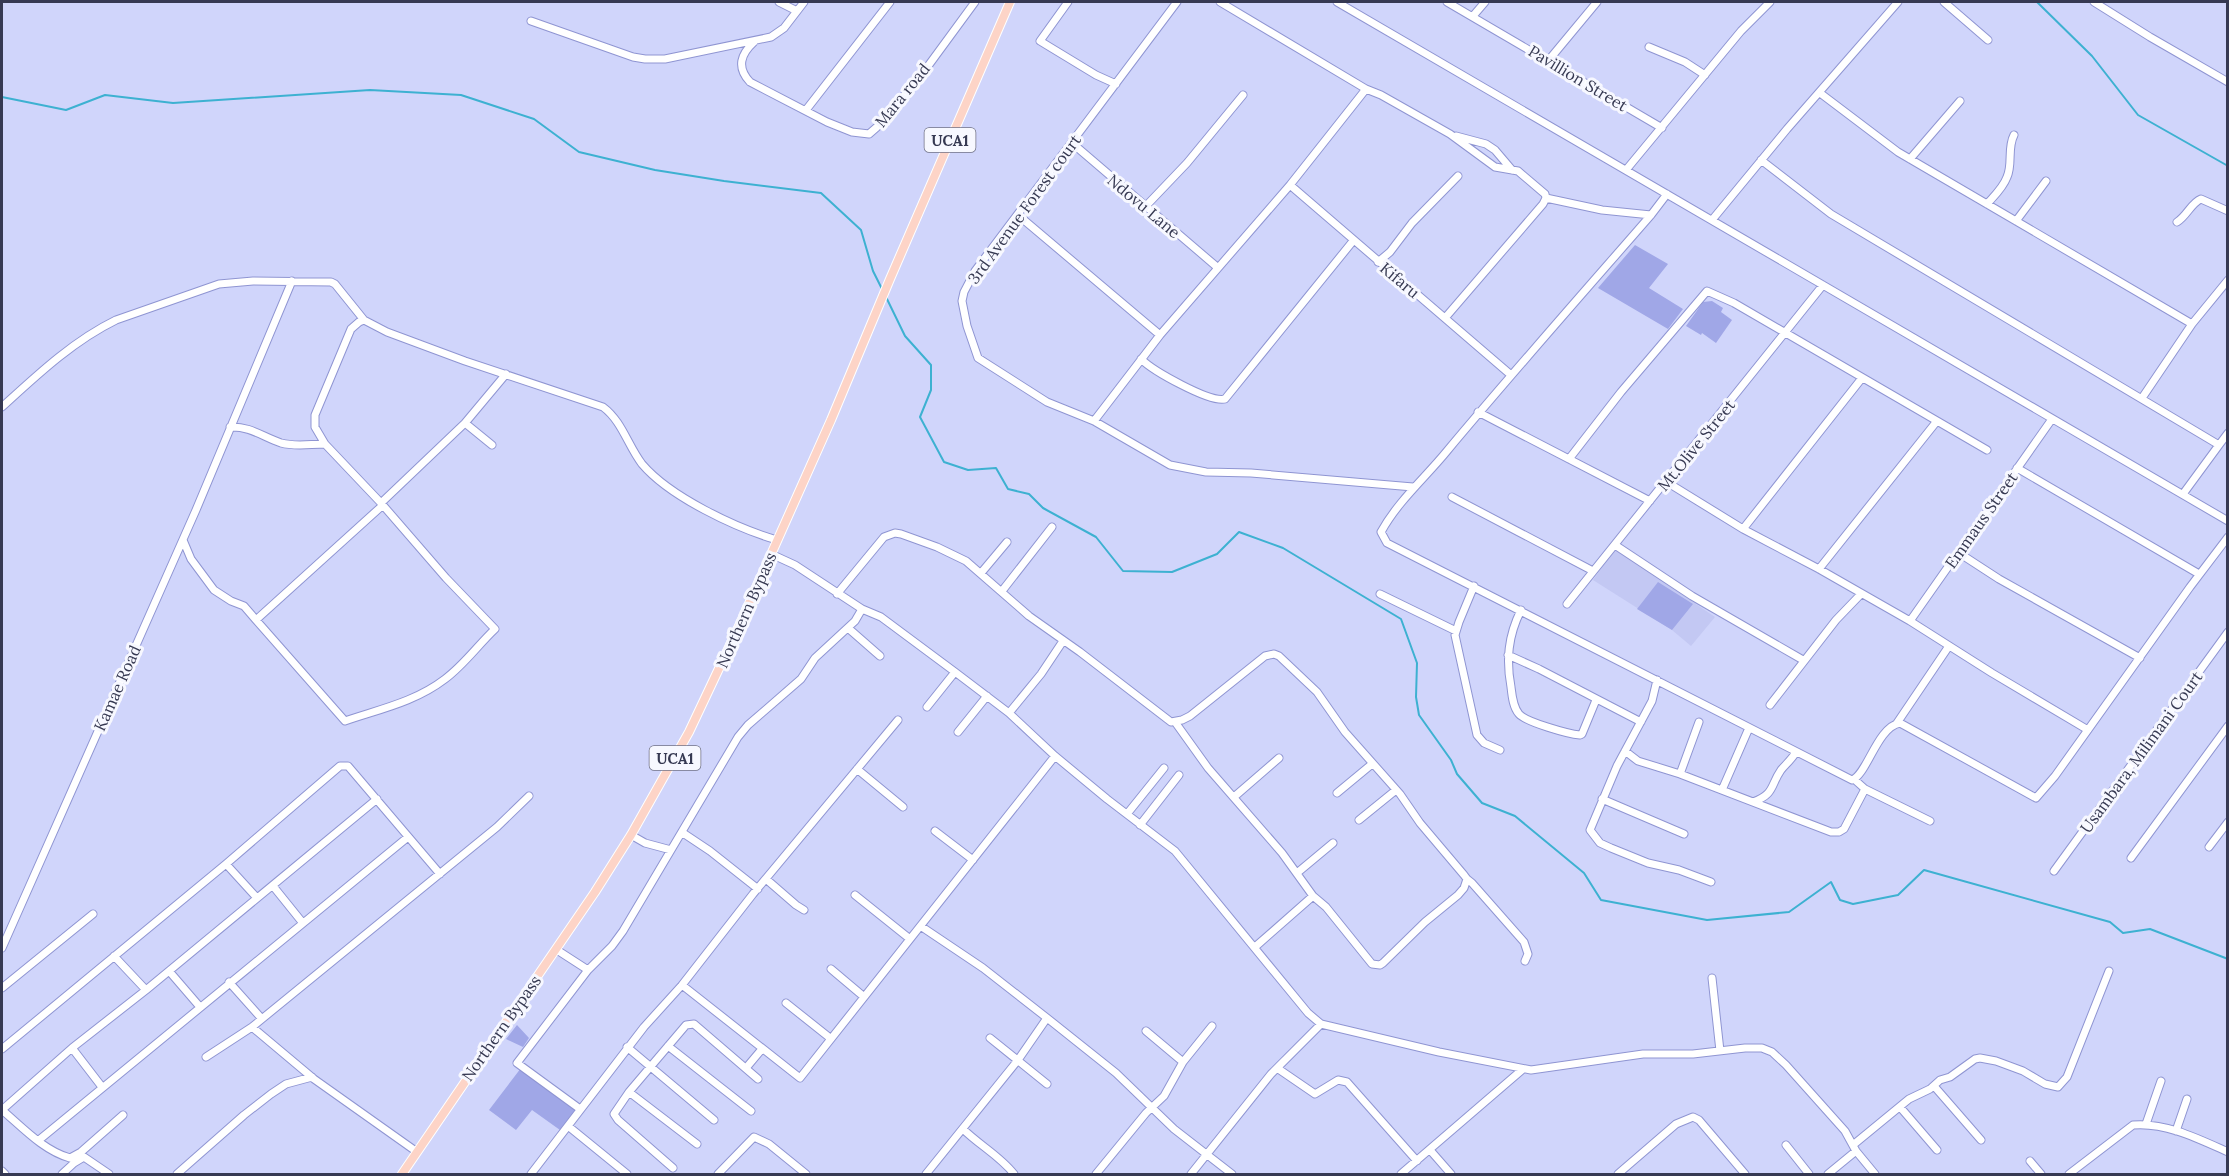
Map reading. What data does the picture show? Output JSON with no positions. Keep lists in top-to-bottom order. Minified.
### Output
{"streets":{"main road":["UCA1","Northern Bypass"],"street":["Pavillion Street","Mara road","Ndovu Lane","3rd Avenue Forest court","Kifaru","Mt.Olive Street","Emmaus Street","Kamae Road","Usambara, Milimani Court"]},"crossings":[["Ndovu Lane","3rd Avenue Forest court"]]}
